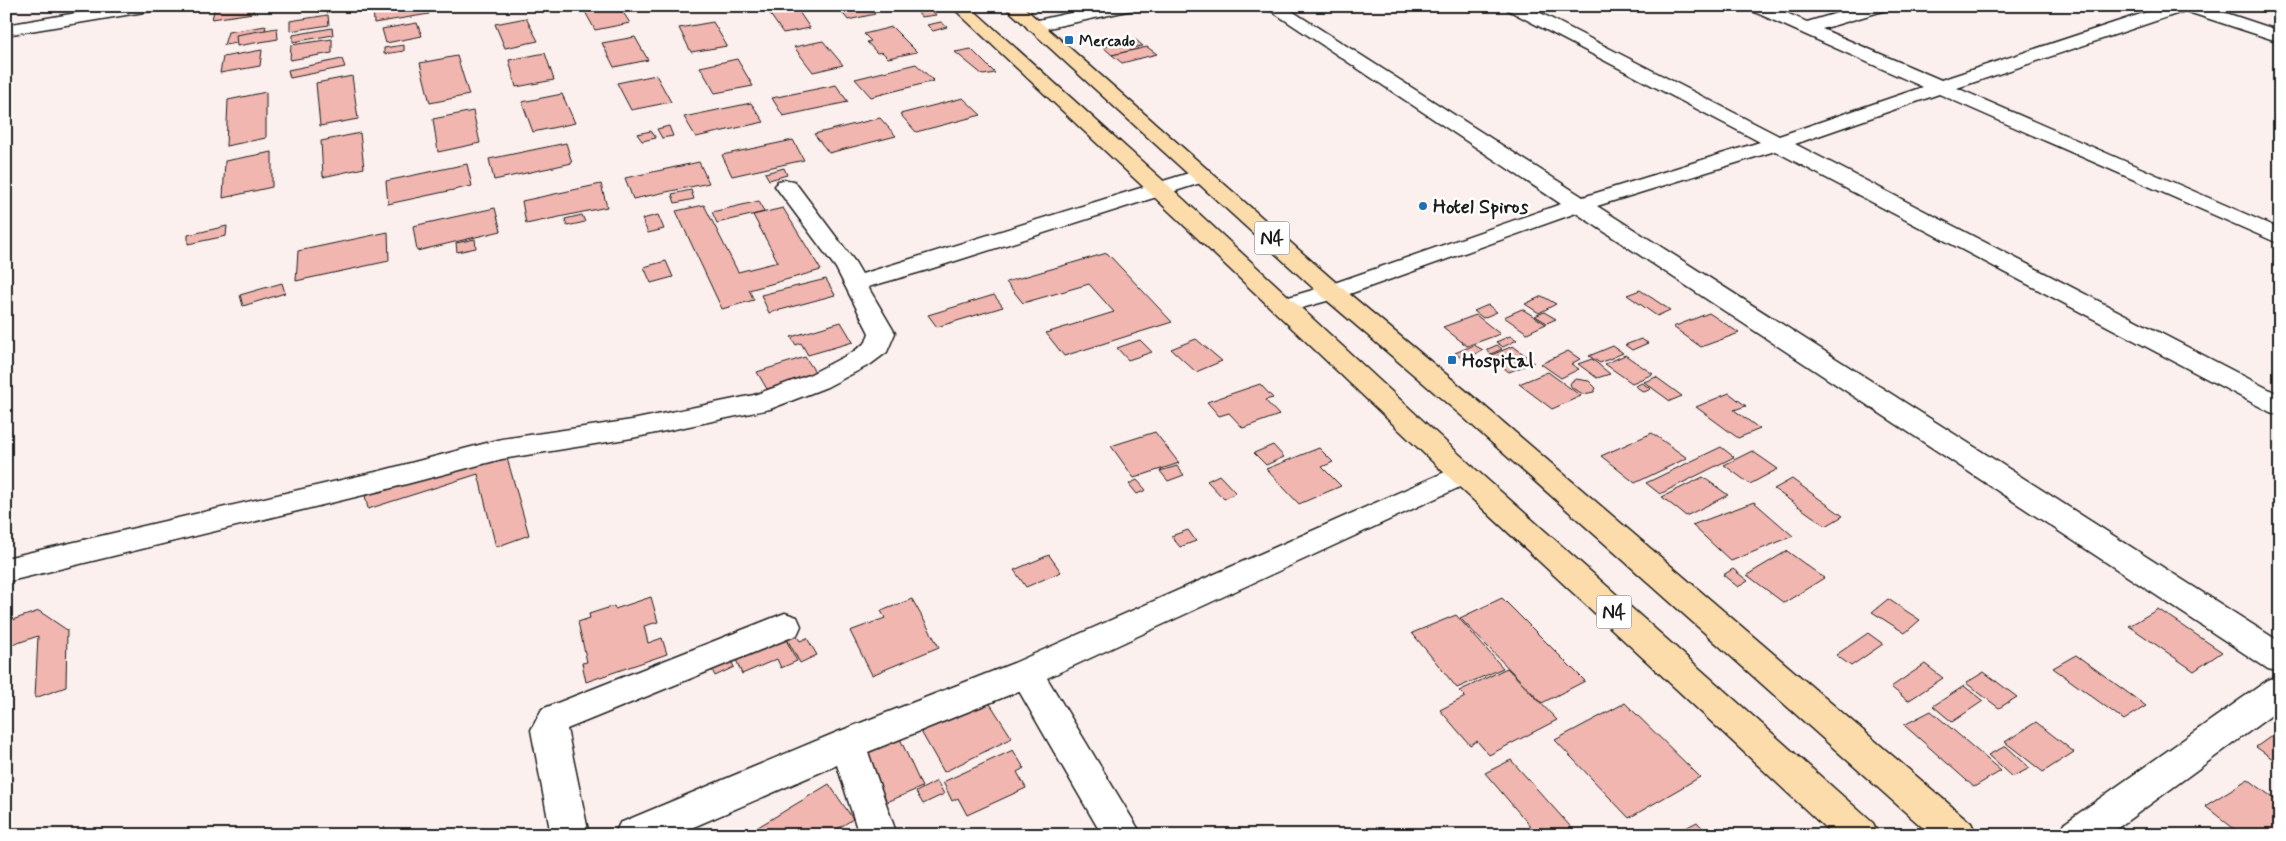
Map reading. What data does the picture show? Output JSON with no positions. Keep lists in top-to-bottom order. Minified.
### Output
{"streets":{"highway":["N4"]},"places":{"transit":["Mercado","Hospital"],"other":["Hotel Spiros"]}}
